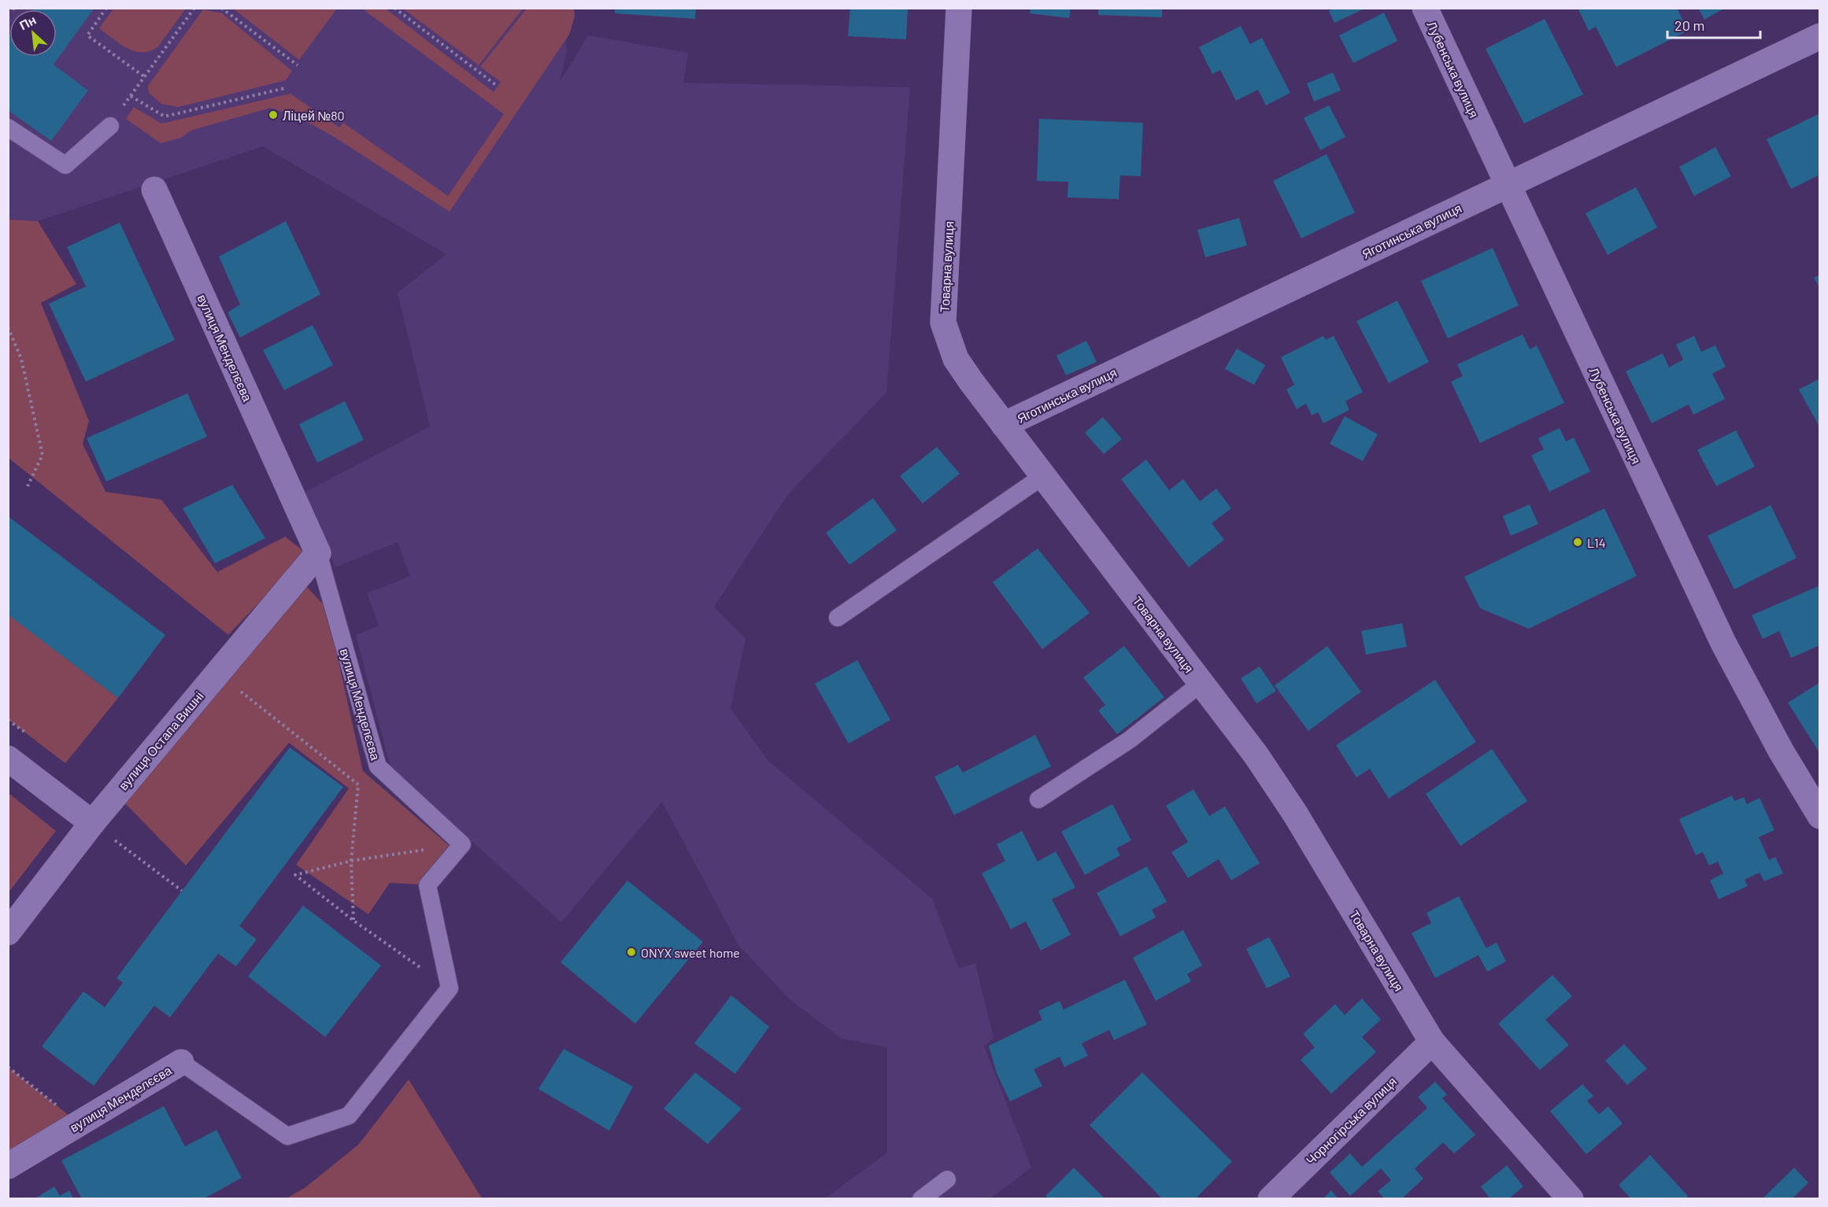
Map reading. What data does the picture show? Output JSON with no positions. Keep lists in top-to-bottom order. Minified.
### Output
{"streets":{"street":["Лубенська вулиця","Яготинська вулиця","Товарна вулиця","вулиця Менделєєва","вулиця Остапа Вишні","Чорногірська вулиця"]},"crossings":[["Лубенська вулиця","Яготинська вулиця"],["Яготинська вулиця","Товарна вулиця"],["Товарна вулиця","Чорногірська вулиця"],["вулиця Менделєєва","вулиця Остапа Вишні"]],"places":["Ліцей №80","L14","ONYX sweet home"],"scale_bar":"20 m","north":"top left"}
